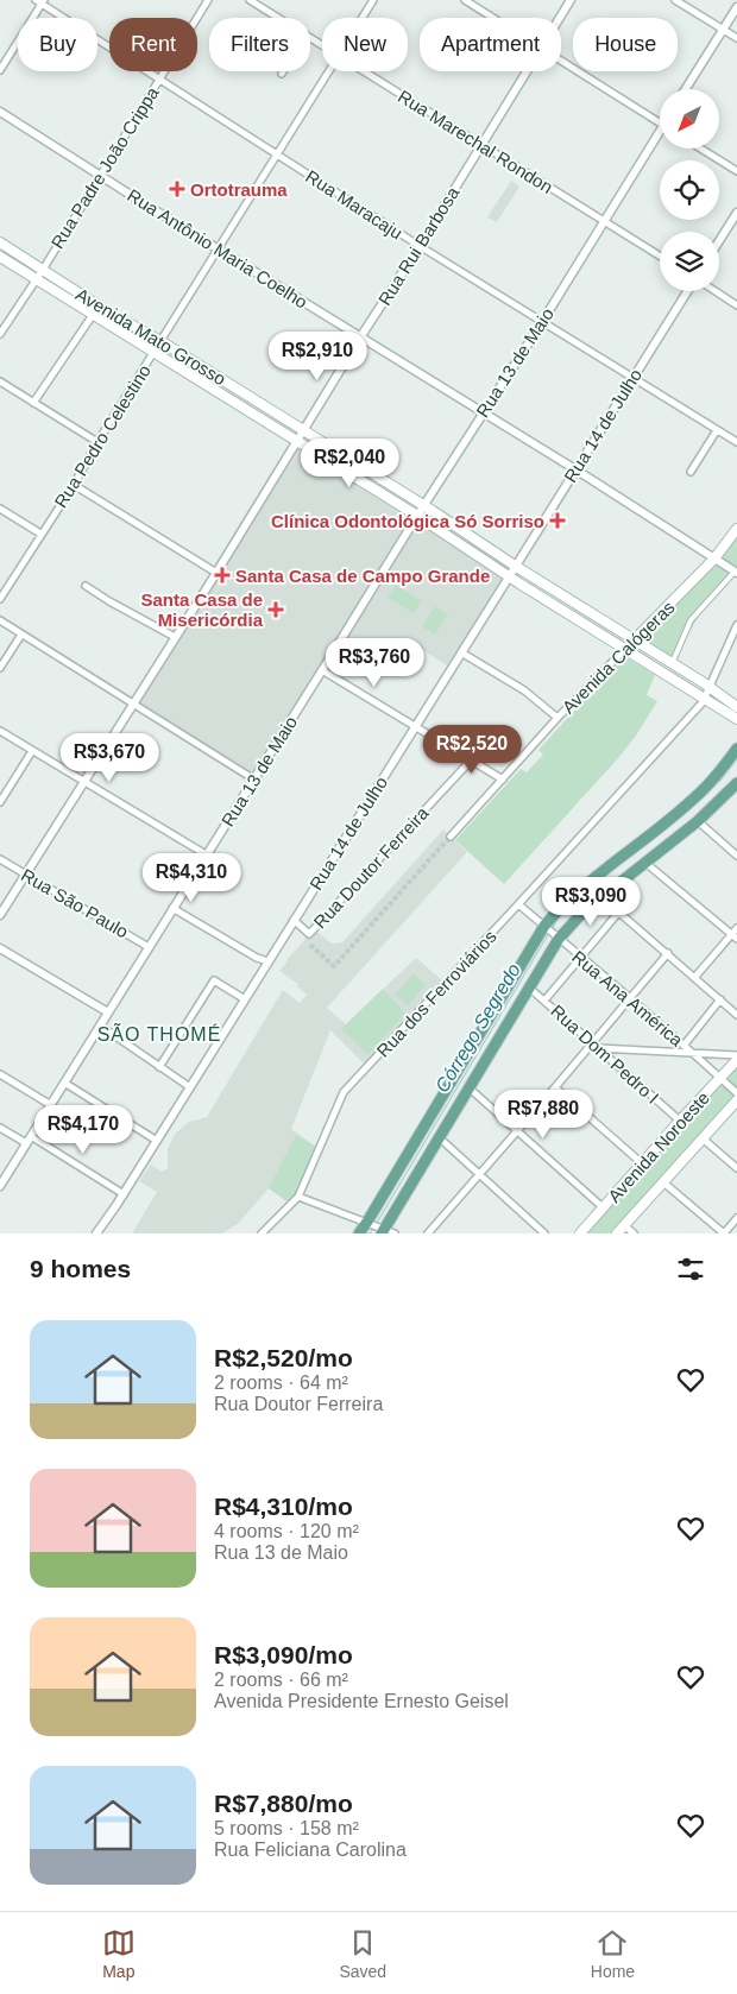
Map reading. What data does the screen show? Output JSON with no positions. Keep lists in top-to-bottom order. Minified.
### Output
{"streets":{"main road":["Avenida Mato Grosso","Avenida Calógeras","Avenida Noroeste"],"street":["Rua Marechal Rondon","Rua Padre João Crippa","Rua Maracaju","Rua Rui Barbosa","Rua Antônio Maria Coelho","Rua 13 de Maio","Rua 14 de Julho","Rua Pedro Celestino","Rua Doutor Ferreira","Rua São Paulo","Rua dos Ferroviários","Rua Ana América","Rua Dom Pedro I"]},"crossings":[["Rua Marechal Rondon","Rua Rui Barbosa"],["Rua Marechal Rondon","Rua 13 de Maio"],["Rua Padre João Crippa","Rua Maracaju"],["Rua Padre João Crippa","Rua Antônio Maria Coelho"],["Rua Padre João Crippa","Avenida Mato Grosso"],["Rua Maracaju","Rua Rui Barbosa"],["Rua Maracaju","Rua 13 de Maio"],["Rua Maracaju","Rua 14 de Julho"],["Rua Maracaju","Rua Pedro Celestino"],["Rua Rui Barbosa","Rua Antônio Maria Coelho"],["Rua Rui Barbosa","Avenida Mato Grosso"],["Rua Rui Barbosa","Rua São Paulo"],["Rua Antônio Maria Coelho","Rua 13 de Maio"],["Rua Antônio Maria Coelho","Rua 14 de Julho"],["Rua Antônio Maria Coelho","Rua Pedro Celestino"],["Rua Antônio Maria Coelho","Avenida Calógeras"],["Avenida Mato Grosso","Rua 13 de Maio"],["Avenida Mato Grosso","Rua 14 de Julho"],["Avenida Mato Grosso","Rua Pedro Celestino"],["Avenida Mato Grosso","Avenida Calógeras"],["Avenida Mato Grosso","Rua dos Ferroviários"],["Rua 13 de Maio","Rua São Paulo"],["Rua 14 de Julho","Rua Doutor Ferreira"],["Rua dos Ferroviários","Rua Ana América"],["Rua Ana América","Avenida Noroeste"],["Rua Dom Pedro I","Avenida Noroeste"]],"districts":["SÃO THOMÉ"],"water":["Córrego Segredo"],"places":{"health":["Ortotrauma","Clínica Odontológica Só Sorriso","Santa Casa de Campo Grande","Santa Casa de Misericórdia"]},"north":"bottom left","page":{"chip":["Buy","Rent","Filters","New","Apartment","House"],"price":["R$2,910","R$2,040","R$3,760","R$2,520","R$3,670","R$4,310","R$3,090","R$7,880","R$4,170"],"heading":"9 homes","list":[{"name":"R$2,520/mo","note":"2 rooms · 64 m² · Rua Doutor Ferreira"},{"name":"R$4,310/mo","note":"4 rooms · 120 m² · Rua 13 de Maio"},{"name":"R$3,090/mo","note":"2 rooms · 66 m² · Avenida Presidente Ernesto Geisel"},{"name":"R$7,880/mo","note":"5 rooms · 158 m² · Rua Feliciana Carolina"}],"tabs":["Map","Saved","Home"]}}
